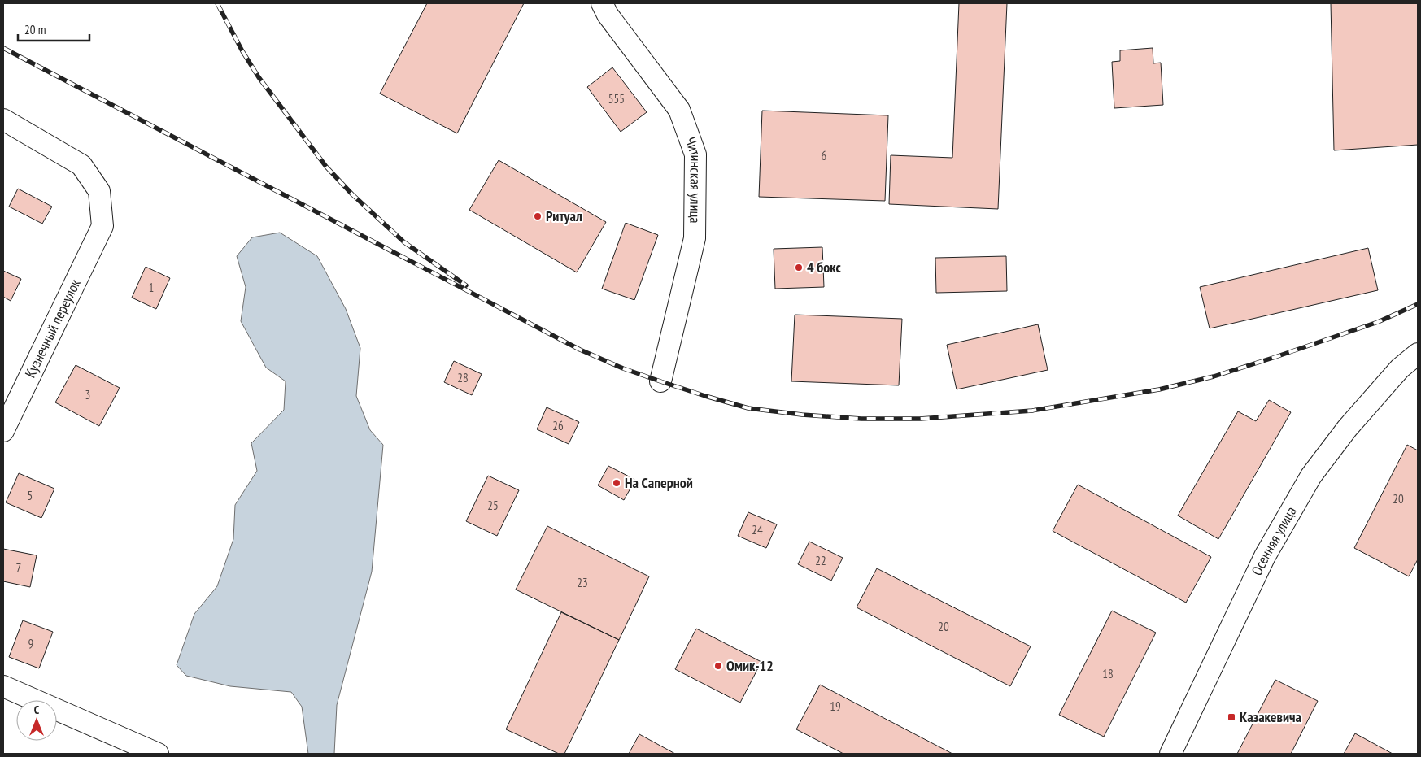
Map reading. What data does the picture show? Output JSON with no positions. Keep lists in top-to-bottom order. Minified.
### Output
{"streets":{"street":["Читинская улица","Кузнечный переулок","Осенняя улица"]},"places":{"other":["Ритуал","4 бокс","На Саперной","Омик-12"],"transit":["Казакевича"]},"house_numbers":["555","6","1","28","3","26","5","20","25","24","22","7","23","20","9","18","19"],"scale_bar":"20 m","north":"top"}
